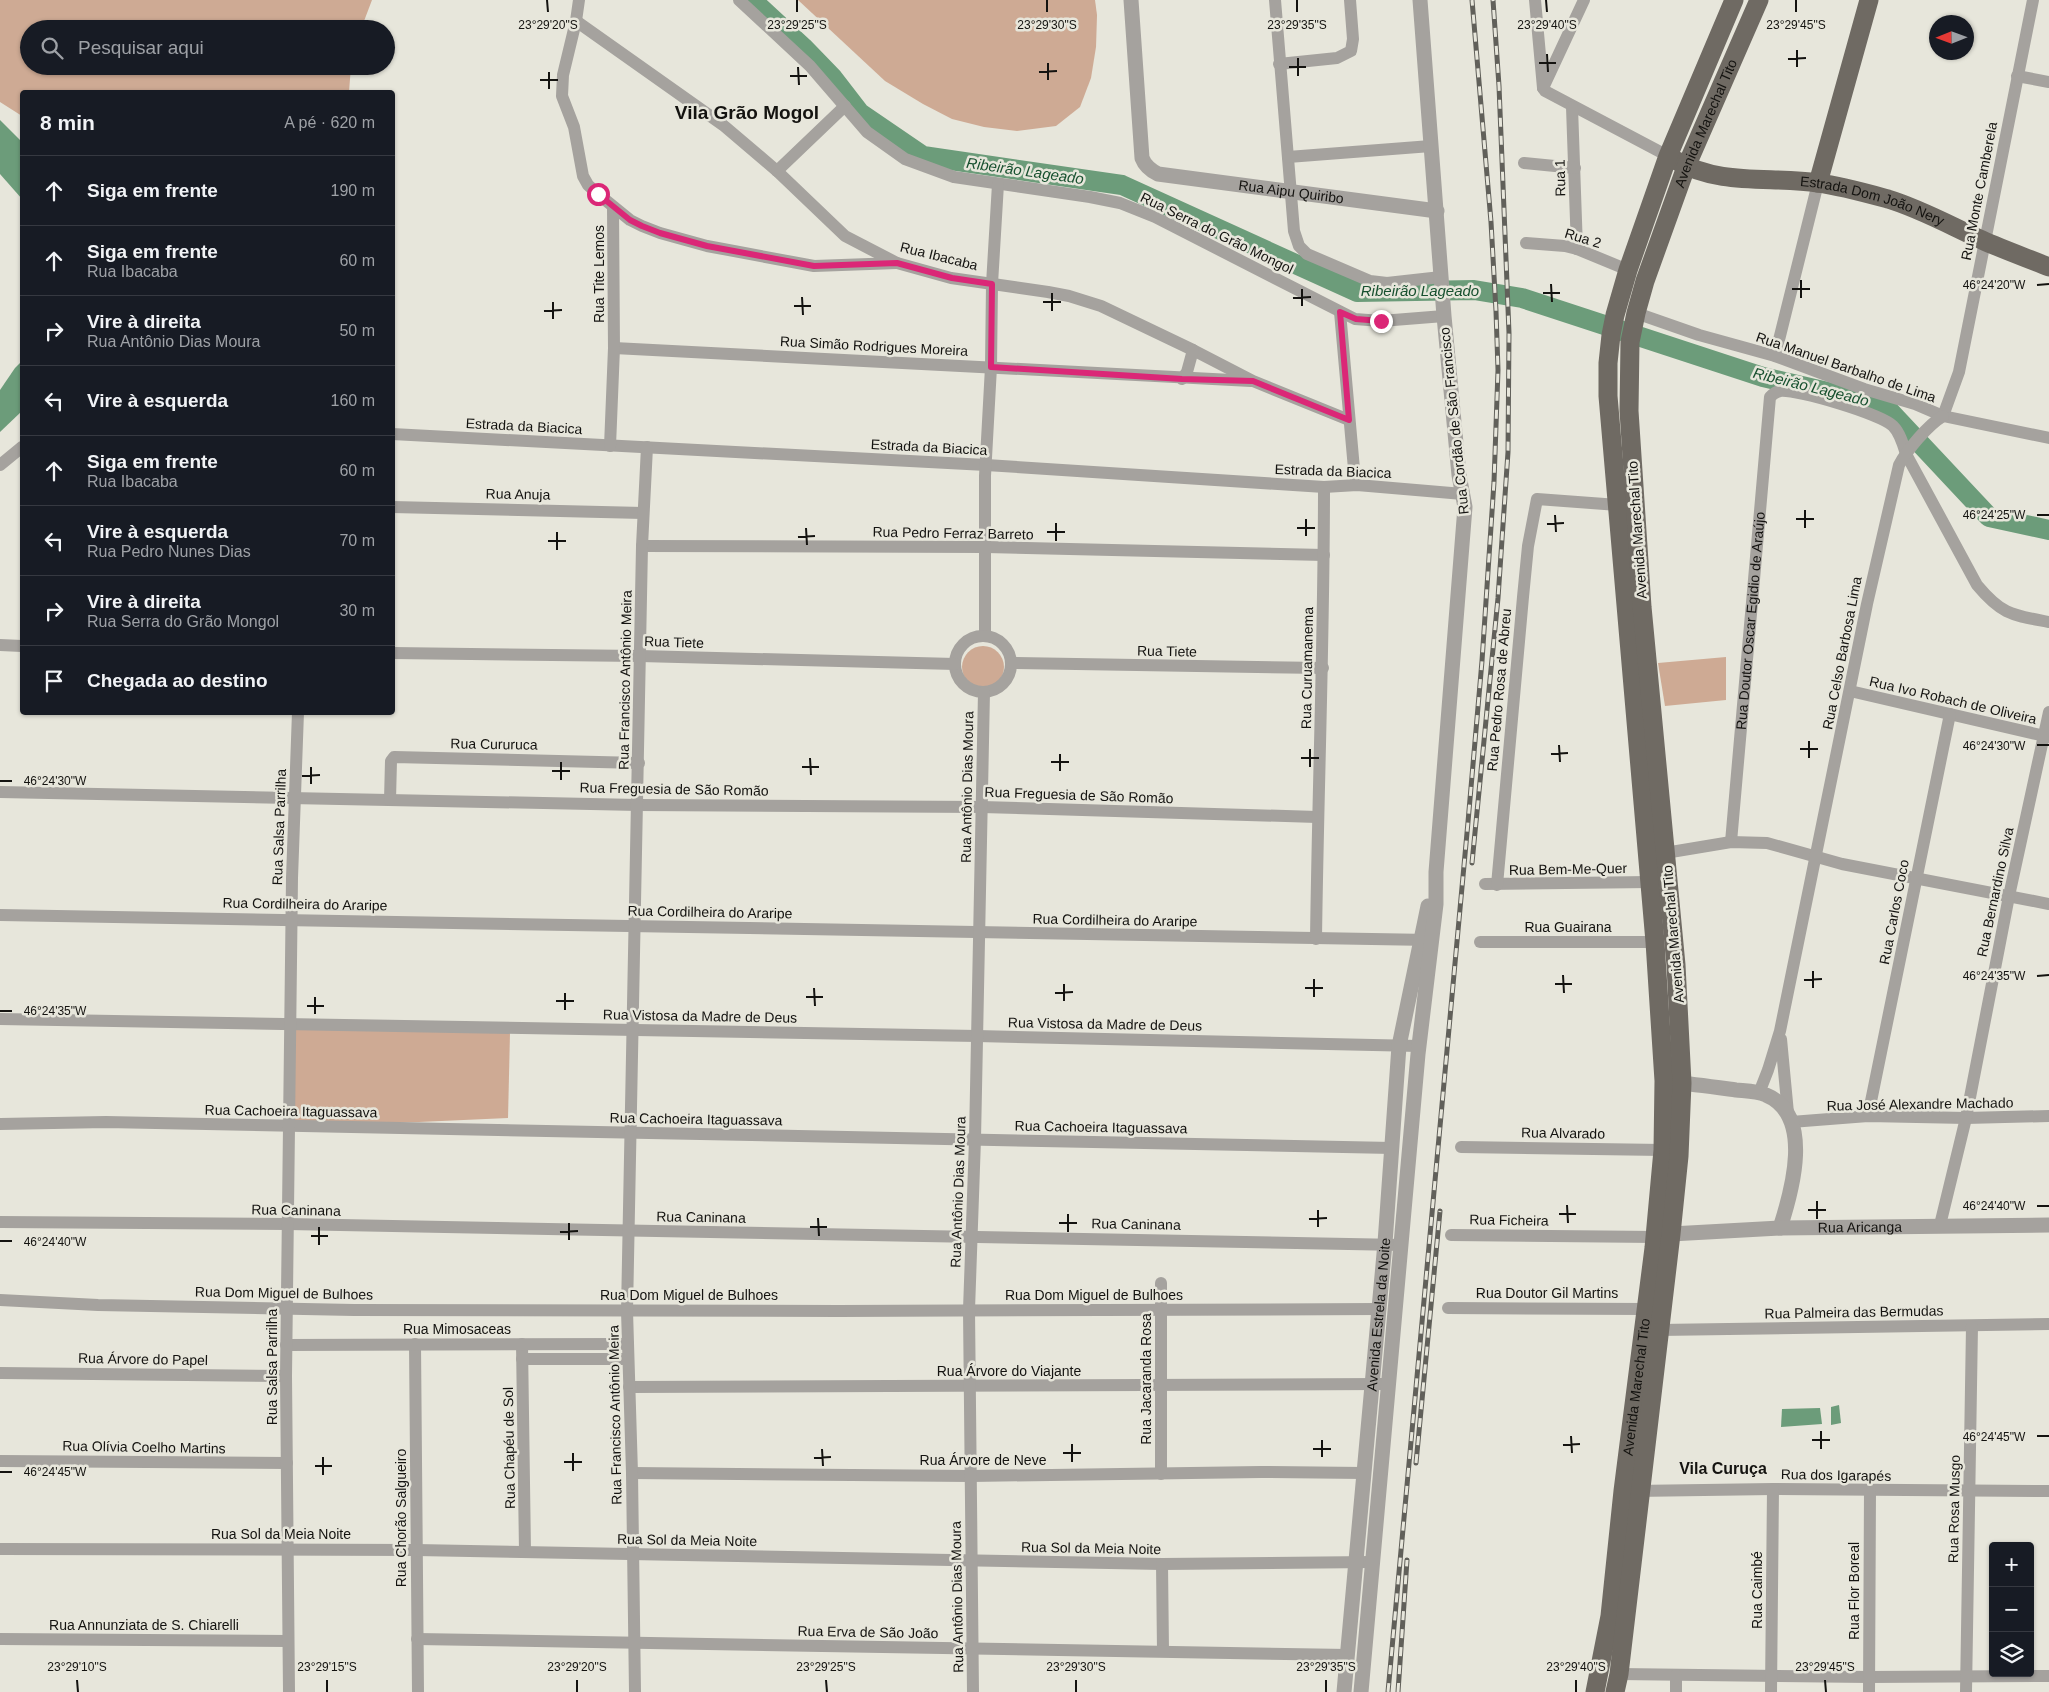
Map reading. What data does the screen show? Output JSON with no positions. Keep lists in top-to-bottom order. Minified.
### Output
{"streets":{"main road":["Avenida Marechal Tito","Estrada Dom João Nery"],"street":["Rua 1","Rua Monte Camberela","Rua Aipu Quiribo","Rua Serra do Grão Mongol","Rua 2","Rua Ibacaba","Rua Tite Lemos","Rua Simão Rodrigues Moreira","Rua Manuel Barbalho de Lima","Rua Cordão de São Francisco","Estrada da Biacica","Rua Anuja","Rua Pedro Ferraz Barreto","Rua Doutor Oscar Egidio de Araújo","Rua Tiete","Rua Celso Barbosa Lima","Rua Curuamanema","Rua Francisco Antônio Meira","Rua Pedro Rosa de Abreu","Rua Ivo Robach de Oliveira","Rua Cururuca","Rua Antônio Dias Moura","Rua Freguesia de São Romão","Rua Salsa Parrilha","Rua Bem-Me-Quer","Rua Bernardino Silva","Rua Cordilheira do Araripe","Rua Carlos Coco","Rua Guairana","Rua Vistosa da Madre de Deus","Rua José Alexandre Machado","Rua Cachoeira Itaguassava","Rua Alvarado","Rua Caninana","Rua Ficheira","Rua Aricanga","Rua Dom Miguel de Bulhoes","Rua Doutor Gil Martins","Rua Palmeira das Bermudas","Avenida Estrela da Noite","Rua Mimosaceas","Rua Árvore do Papel","Rua Árvore do Viajante","Rua Jacaranda Rosa","Rua Olívia Coelho Martins","Rua Chapéu de Sol","Rua Árvore de Neve","Rua dos Igarapés","Rua Rosa Musgo","Rua Chorão Salgueiro","Rua Sol da Meia Noite","Rua Caimbé","Rua Flor Boreal","Rua Annunziata de S. Chiarelli","Rua Erva de São João"]},"crossings":[["Avenida Marechal Tito","Estrada Dom João Nery"],["Avenida Marechal Tito","Rua 2"],["Avenida Marechal Tito","Rua Manuel Barbalho de Lima"],["Avenida Marechal Tito","Rua Pedro Rosa de Abreu"],["Avenida Marechal Tito","Rua Bem-Me-Quer"],["Avenida Marechal Tito","Rua Guairana"],["Avenida Marechal Tito","Rua Alvarado"],["Avenida Marechal Tito","Rua Ficheira"],["Avenida Marechal Tito","Rua Aricanga"],["Avenida Marechal Tito","Rua Doutor Gil Martins"],["Avenida Marechal Tito","Rua Palmeira das Bermudas"],["Avenida Marechal Tito","Rua dos Igarapés"],["Rua 1","Rua 2"],["Rua Monte Camberela","Estrada Dom João Nery"],["Rua Monte Camberela","Rua Manuel Barbalho de Lima"],["Rua Monte Camberela","Rua Celso Barbosa Lima"],["Rua Aipu Quiribo","Rua Cordão de São Francisco"],["Rua Serra do Grão Mongol","Rua Cordão de São Francisco"],["Rua Ibacaba","Rua Tite Lemos"],["Rua Ibacaba","Rua Simão Rodrigues Moreira"],["Rua Tite Lemos","Rua Simão Rodrigues Moreira"],["Rua Tite Lemos","Estrada da Biacica"],["Rua Manuel Barbalho de Lima","Rua Celso Barbosa Lima"],["Rua Cordão de São Francisco","Estrada da Biacica"],["Rua Cordão de São Francisco","Rua Cordilheira do Araripe"],["Rua Cordão de São Francisco","Avenida Estrela da Noite"],["Estrada da Biacica","Rua Curuamanema"],["Estrada da Biacica","Rua Francisco Antônio Meira"],["Rua Anuja","Rua Francisco Antônio Meira"],["Rua Pedro Ferraz Barreto","Rua Curuamanema"],["Rua Pedro Ferraz Barreto","Rua Francisco Antônio Meira"],["Rua Doutor Oscar Egidio de Araújo","Rua Celso Barbosa Lima"],["Rua Tiete","Rua Curuamanema"],["Rua Tiete","Rua Francisco Antônio Meira"],["Rua Tiete","Rua Antônio Dias Moura"],["Rua Celso Barbosa Lima","Rua Ivo Robach de Oliveira"],["Rua Celso Barbosa Lima","Rua José Alexandre Machado"],["Rua Curuamanema","Rua Freguesia de São Romão"],["Rua Curuamanema","Rua Cordilheira do Araripe"],["Rua Francisco Antônio Meira","Rua Cururuca"],["Rua Francisco Antônio Meira","Rua Freguesia de São Romão"],["Rua Francisco Antônio Meira","Rua Cordilheira do Araripe"],["Rua Francisco Antônio Meira","Rua Vistosa da Madre de Deus"],["Rua Francisco Antônio Meira","Rua Cachoeira Itaguassava"],["Rua Francisco Antônio Meira","Rua Caninana"],["Rua Francisco Antônio Meira","Rua Dom Miguel de Bulhoes"],["Rua Francisco Antônio Meira","Rua Mimosaceas"],["Rua Francisco Antônio Meira","Rua Árvore do Viajante"],["Rua Francisco Antônio Meira","Rua Árvore de Neve"],["Rua Francisco Antônio Meira","Rua Sol da Meia Noite"],["Rua Francisco Antônio Meira","Rua Erva de São João"],["Rua Pedro Rosa de Abreu","Rua Bem-Me-Quer"],["Rua Ivo Robach de Oliveira","Rua Bernardino Silva"],["Rua Ivo Robach de Oliveira","Rua Carlos Coco"],["Rua Cururuca","Rua Freguesia de São Romão"],["Rua Antônio Dias Moura","Rua Freguesia de São Romão"],["Rua Antônio Dias Moura","Rua Cordilheira do Araripe"],["Rua Antônio Dias Moura","Rua Vistosa da Madre de Deus"],["Rua Antônio Dias Moura","Rua Cachoeira Itaguassava"],["Rua Antônio Dias Moura","Rua Caninana"],["Rua Antônio Dias Moura","Rua Dom Miguel de Bulhoes"],["Rua Antônio Dias Moura","Rua Árvore do Viajante"],["Rua Antônio Dias Moura","Rua Árvore de Neve"],["Rua Antônio Dias Moura","Rua Sol da Meia Noite"],["Rua Antônio Dias Moura","Rua Erva de São João"],["Rua Freguesia de São Romão","Rua Salsa Parrilha"],["Rua Salsa Parrilha","Rua Cordilheira do Araripe"],["Rua Salsa Parrilha","Rua Vistosa da Madre de Deus"],["Rua Salsa Parrilha","Rua Cachoeira Itaguassava"],["Rua Salsa Parrilha","Rua Caninana"],["Rua Salsa Parrilha","Rua Dom Miguel de Bulhoes"],["Rua Salsa Parrilha","Rua Mimosaceas"],["Rua Salsa Parrilha","Rua Árvore do Papel"],["Rua Salsa Parrilha","Rua Olívia Coelho Martins"],["Rua Salsa Parrilha","Rua Sol da Meia Noite"],["Rua Salsa Parrilha","Rua Annunziata de S. Chiarelli"],["Rua Bernardino Silva","Rua José Alexandre Machado"],["Rua Bernardino Silva","Rua Aricanga"],["Rua Cordilheira do Araripe","Avenida Estrela da Noite"],["Rua Carlos Coco","Rua José Alexandre Machado"],["Rua Vistosa da Madre de Deus","Avenida Estrela da Noite"],["Rua Cachoeira Itaguassava","Avenida Estrela da Noite"],["Rua Caninana","Avenida Estrela da Noite"],["Rua Ficheira","Rua Aricanga"],["Rua Dom Miguel de Bulhoes","Avenida Estrela da Noite"],["Rua Dom Miguel de Bulhoes","Rua Jacaranda Rosa"],["Rua Palmeira das Bermudas","Rua Rosa Musgo"],["Avenida Estrela da Noite","Rua Árvore do Viajante"],["Avenida Estrela da Noite","Rua Árvore de Neve"],["Avenida Estrela da Noite","Rua Sol da Meia Noite"],["Avenida Estrela da Noite","Rua Erva de São João"],["Rua Mimosaceas","Rua Chapéu de Sol"],["Rua Mimosaceas","Rua Chorão Salgueiro"],["Rua Árvore do Viajante","Rua Jacaranda Rosa"],["Rua Jacaranda Rosa","Rua Árvore de Neve"],["Rua Chapéu de Sol","Rua Sol da Meia Noite"],["Rua dos Igarapés","Rua Rosa Musgo"],["Rua dos Igarapés","Rua Caimbé"],["Rua dos Igarapés","Rua Flor Boreal"],["Rua Chorão Salgueiro","Rua Sol da Meia Noite"],["Rua Chorão Salgueiro","Rua Erva de São João"]],"districts":["Vila Grão Mogol","Vila Curuça"],"water":["Ribeirão Lageado"],"north":"left","page":{"search":"Pesquisar aqui","heading":["8 min","A pé · 620 m"],"list":[["Siga em frente","190 m"],["Siga em frente","Rua Ibacaba","60 m"],["Vire à direita","Rua Antônio Dias Moura","50 m"],["Vire à esquerda","160 m"],["Siga em frente","Rua Ibacaba","60 m"],["Vire à esquerda","Rua Pedro Nunes Dias","70 m"],["Vire à direita","Rua Serra do Grão Mongol","30 m"],"Chegada ao destino"],"map_buttons":["+","−"]},"coordinates":["23°29'20\"S","23°29'25\"S","23°29'30\"S","23°29'35\"S","23°29'40\"S","23°29'45\"S","46°24'20\"W","46°24'25\"W","46°24'30\"W","46°24'35\"W","46°24'40\"W","46°24'45\"W","23°29'10\"S","23°29'15\"S"]}
